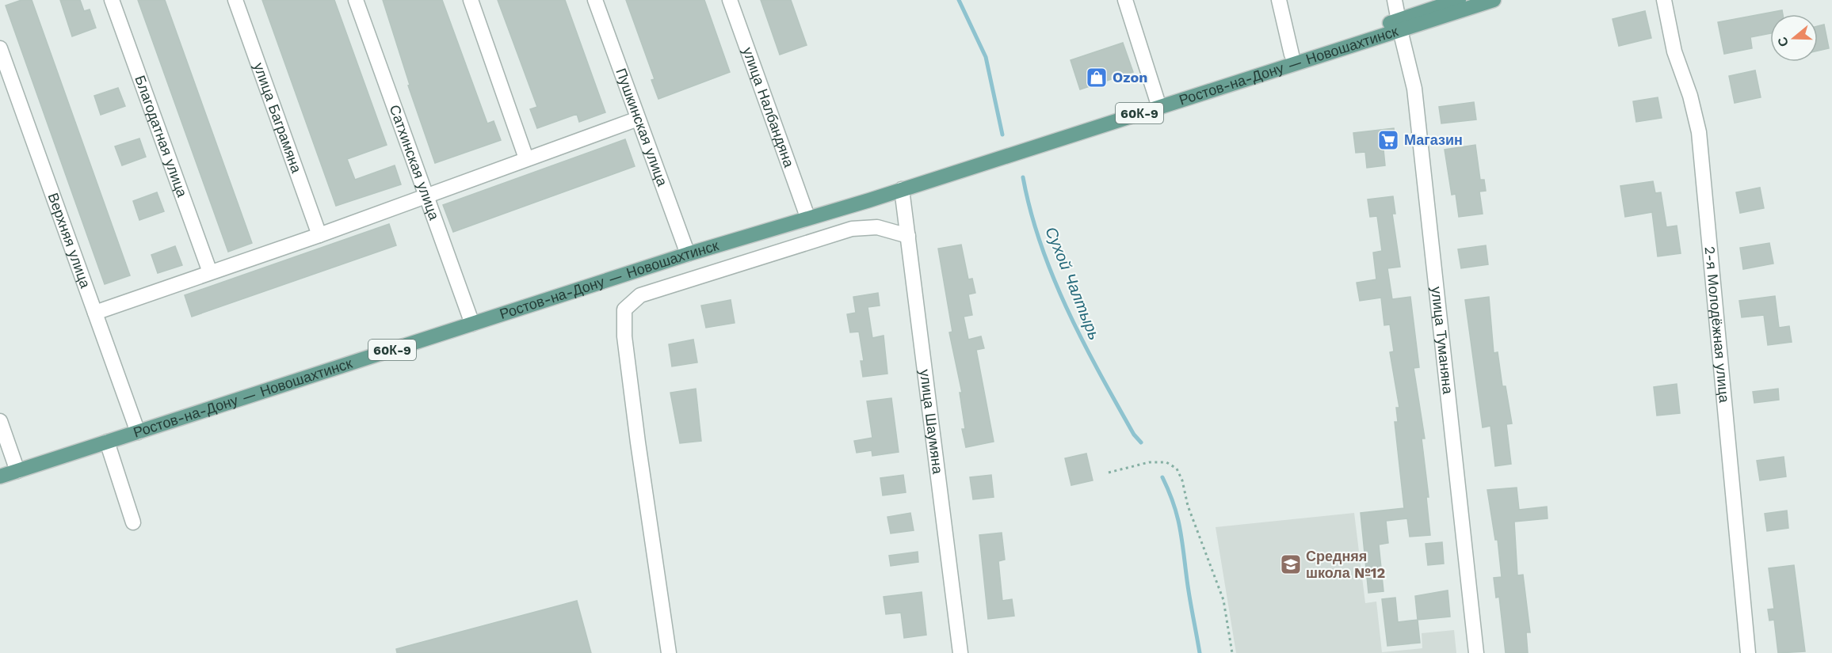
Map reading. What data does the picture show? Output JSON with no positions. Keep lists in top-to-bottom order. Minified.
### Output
{"streets":{"main road":["Ростов-на-Дону — Новошахтинск","60К-9"],"street":["улица Налбандяна","улица Баграмяна","Пушкинская улица","Благодатная улица","Сатхинская улица","Верхняя улица","2-я Молодёжная улица","улица Туманяна","улица Шаумяна"]},"crossings":[["Ростов-на-Дону — Новошахтинск","улица Налбандяна"],["Ростов-на-Дону — Новошахтинск","Пушкинская улица"],["Ростов-на-Дону — Новошахтинск","Сатхинская улица"],["Ростов-на-Дону — Новошахтинск","Верхняя улица"],["Ростов-на-Дону — Новошахтинск","улица Туманяна"],["Ростов-на-Дону — Новошахтинск","улица Шаумяна"]],"water":["Сухой Чалтырь"],"places":{"shop":["Ozon"],"supermarket":["Магазин"],"school or university":["Средняя школа №12"]},"north":"left"}
